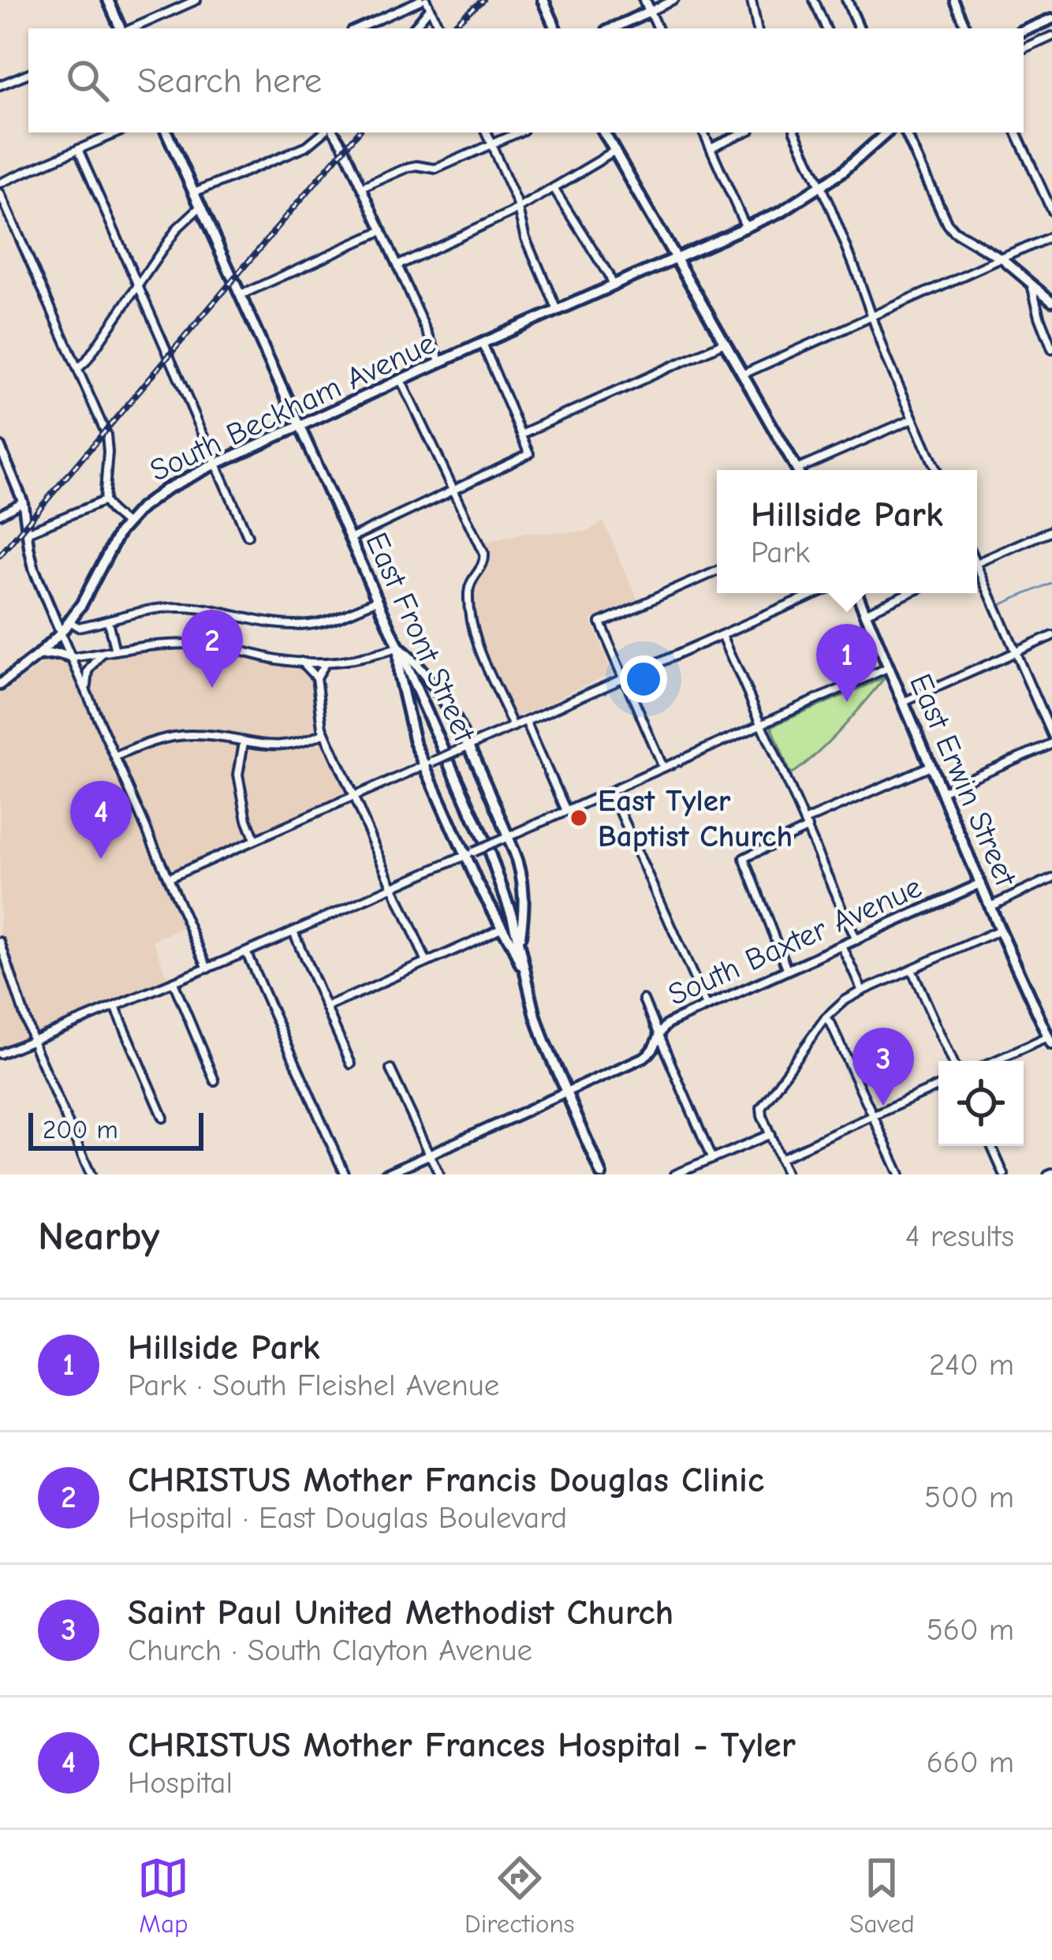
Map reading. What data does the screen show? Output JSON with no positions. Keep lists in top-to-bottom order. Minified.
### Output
{"streets":{"main road":["South Beckham Avenue","East Front Street","East Erwin Street"],"street":["South Baxter Avenue"]},"crossings":[["South Beckham Avenue","East Front Street"],["East Front Street","South Baxter Avenue"],["East Erwin Street","South Baxter Avenue"]],"places":["East Tyler Baptist Church"],"scale_bar":"200 m","page":{"search":"Search here","popup":["Hillside Park","Park"],"pins":["2","1","4","3"],"scale":"200 m","heading":["Nearby","4 results"],"list":[{"mark":"1","name":"Hillside Park","note":"Park · South Fleishel Avenue","value":"240 m"},{"mark":"2","name":"CHRISTUS Mother Francis Douglas Clinic","note":"Hospital · East Douglas Boulevard","value":"500 m"},{"mark":"3","name":"Saint Paul United Methodist Church","note":"Church · South Clayton Avenue","value":"560 m"},{"mark":"4","name":"CHRISTUS Mother Frances Hospital - Tyler","note":"Hospital","value":"660 m"}],"nav":["Map","Directions","Saved"]}}
